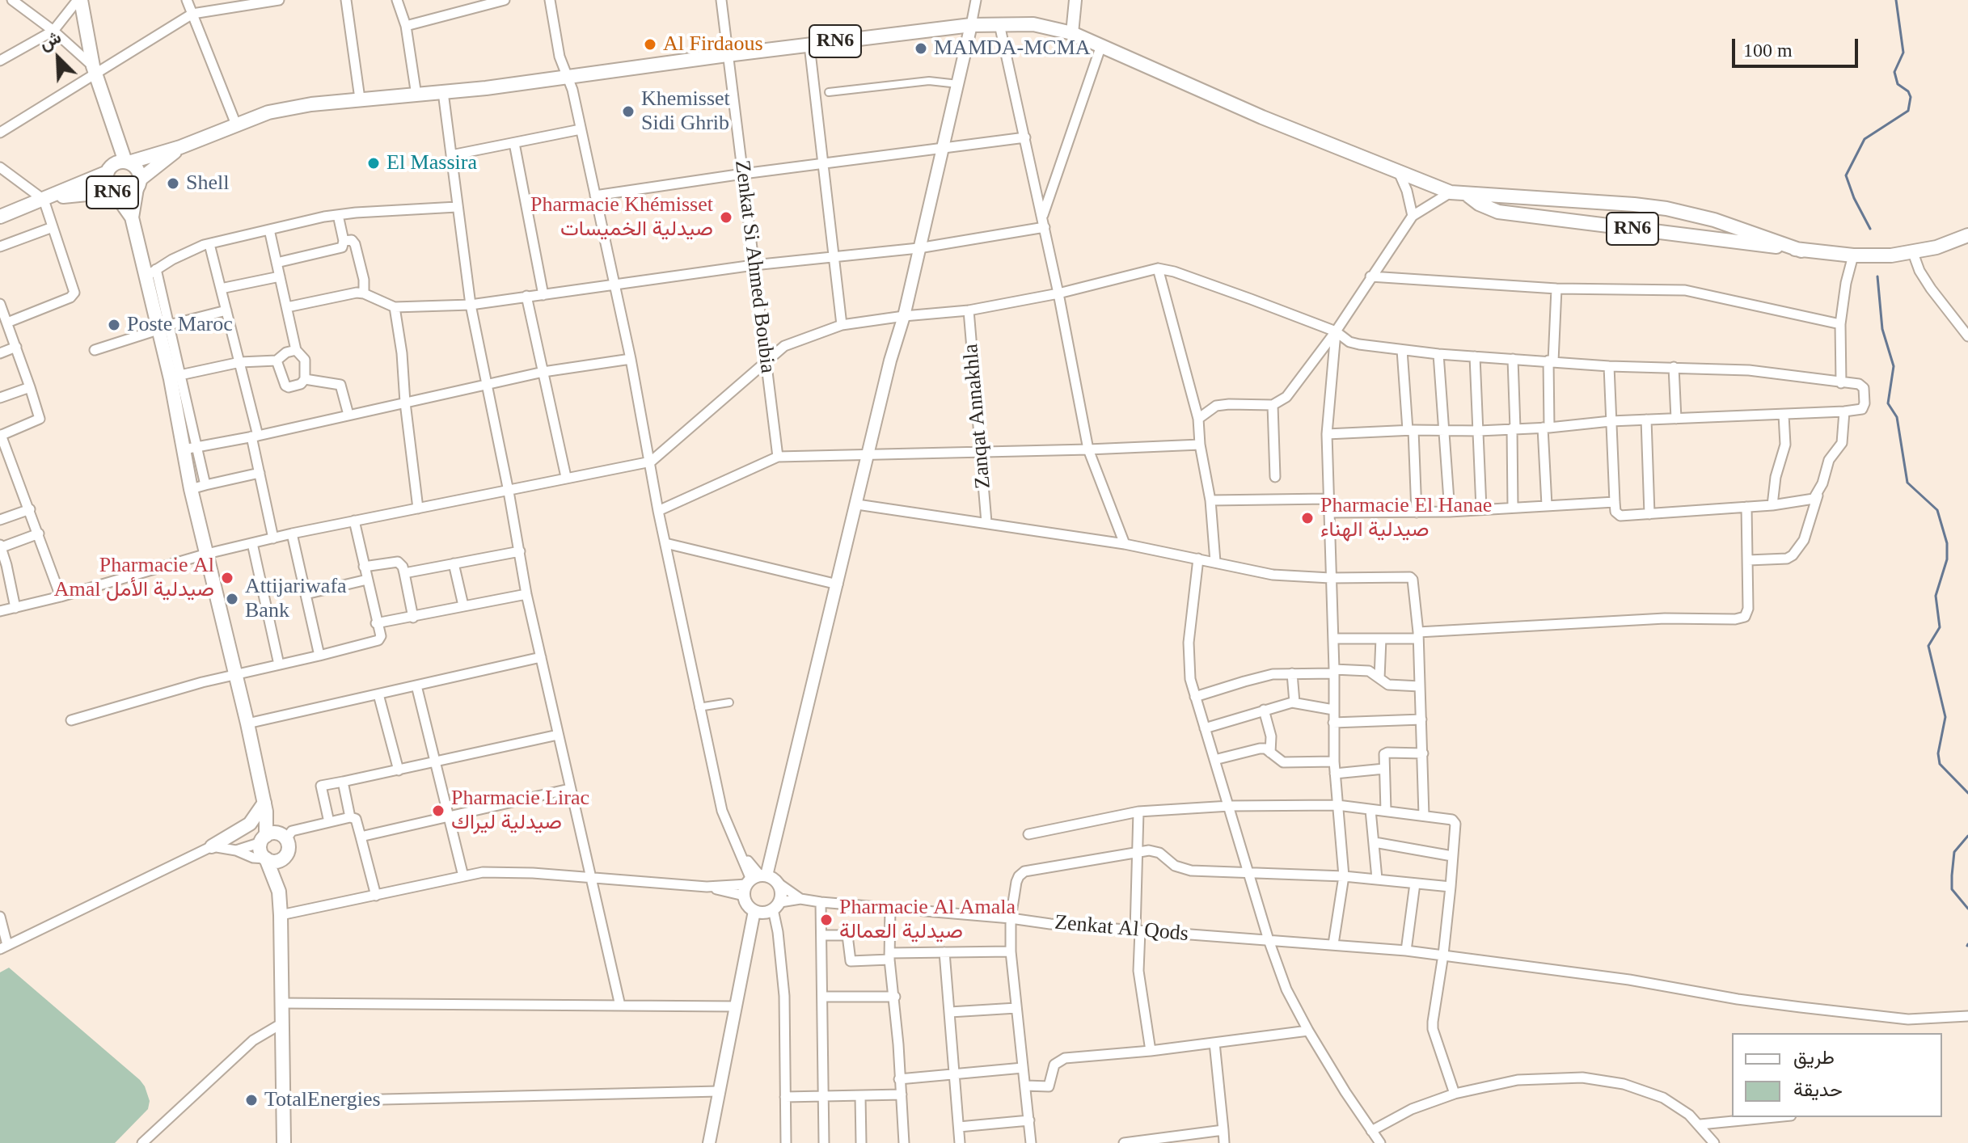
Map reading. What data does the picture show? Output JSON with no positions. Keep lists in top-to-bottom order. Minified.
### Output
{"streets":{"main road":["RN6"],"street":["Zenkat Si Ahmed Boubia","Zanqat Annakhla","Zenkat Al Qods"]},"crossings":[["RN6","Zenkat Si Ahmed Boubia"]],"places":["Al Firdaous","MAMDA-MCMA","Khemisset Sidi Ghrib","El Massira","Shell","Pharmacie Khémisset صيدلية الخميسات","Poste Maroc","Pharmacie El Hanae صيدلية الهناء","Pharmacie Al Amal صيدلية الأمل","Attijariwafa Bank","Pharmacie Lirac صيدلية ليراك","Pharmacie Al Amala صيدلية العمالة","TotalEnergies"],"legend":["طريق","حديقة"],"scale_bar":"100 m","north":"top left"}
